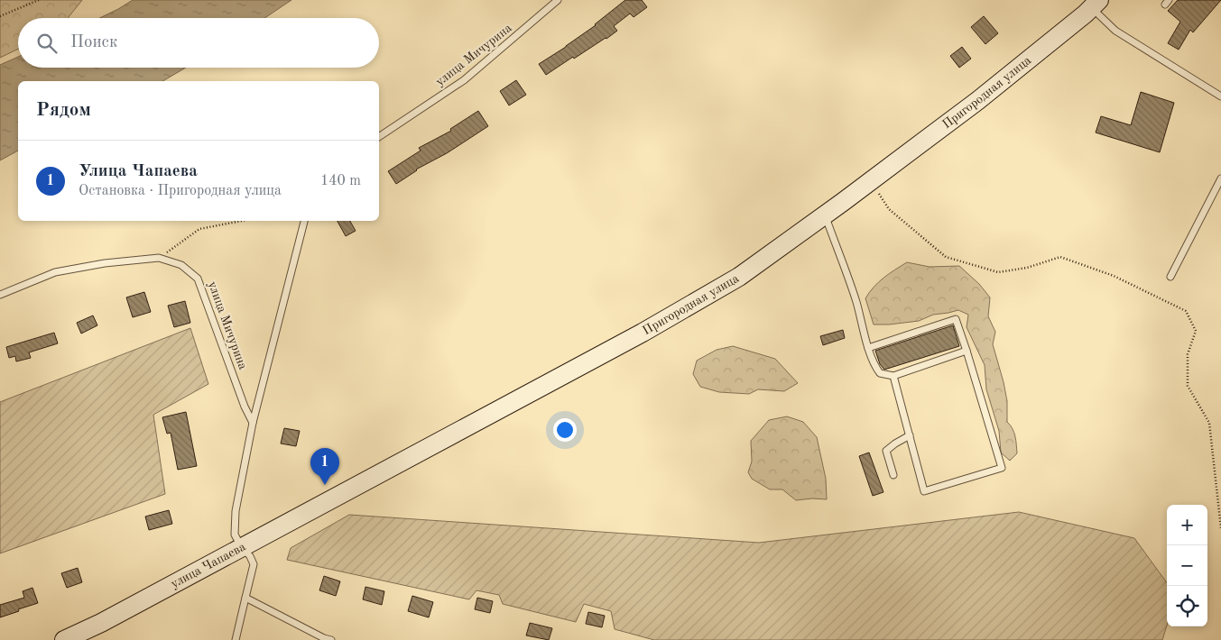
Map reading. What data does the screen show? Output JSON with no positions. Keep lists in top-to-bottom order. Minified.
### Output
{"streets":{"street":["Пригородная улица","улица Чапаева"],"lane":["улица Мичурина"]},"crossings":[["улица Мичурина","Пригородная улица"],["улица Мичурина","улица Чапаева"],["Пригородная улица","улица Чапаева"]],"page":{"search":"Поиск","heading":"Рядом","list":[{"mark":"1","name":"Улица Чапаева","note":"Остановка · Пригородная улица","value":"140 m"}],"pins":"1","map_buttons":["+","−"]}}
